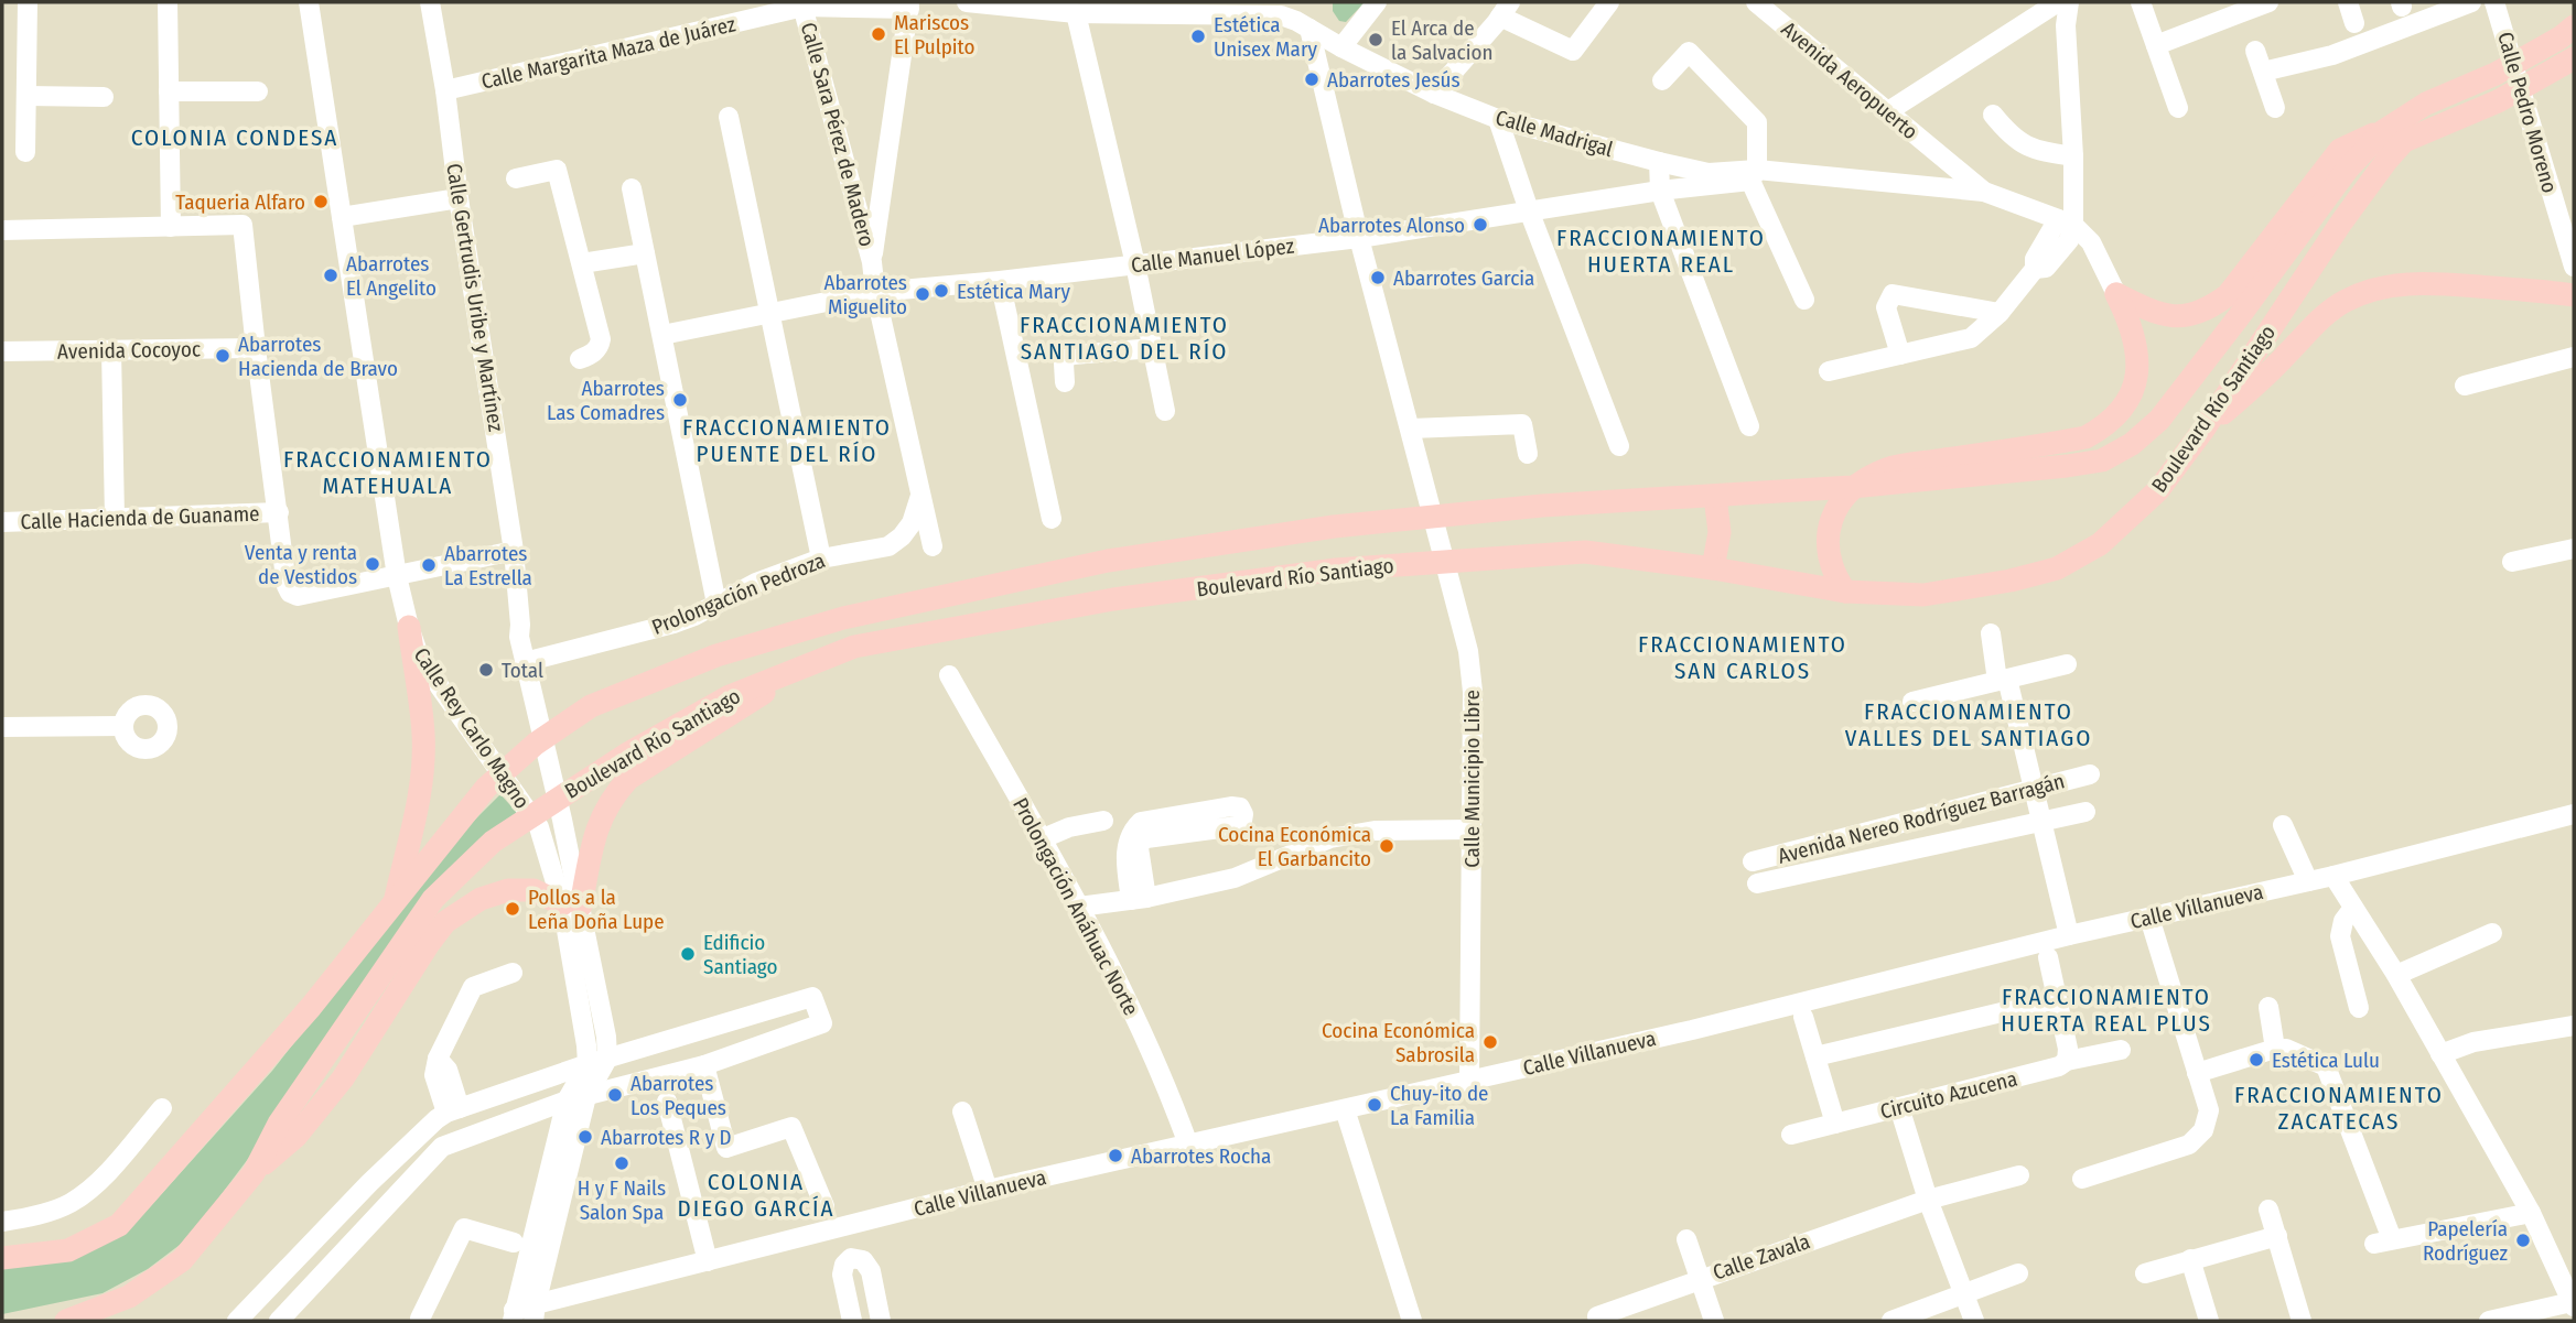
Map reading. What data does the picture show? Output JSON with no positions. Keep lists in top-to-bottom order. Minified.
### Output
{"streets":{"main road":["Boulevard Río Santiago"],"street":["Calle Margarita Maza de Juárez","Avenida Aeropuerto","Calle Pedro Moreno","Calle Madrigal","Calle Sara Pérez de Madero","Calle Manuel López","Calle Gertrudis Uribe y Martínez","Avenida Cocoyoc","Calle Hacienda de Guaname","Prolongación Pedroza","Calle Rey Carlo Magno","Calle Municipio Libre","Avenida Nereo Rodríguez Barragán","Prolongación Anáhuac Norte","Calle Villanueva","Circuito Azucena","Calle Zavala"]},"crossings":[["Calle Margarita Maza de Juárez","Calle Sara Pérez de Madero"],["Calle Margarita Maza de Juárez","Calle Gertrudis Uribe y Martínez"],["Avenida Aeropuerto","Calle Madrigal"],["Calle Madrigal","Calle Manuel López"],["Calle Madrigal","Calle Municipio Libre"],["Calle Sara Pérez de Madero","Calle Manuel López"],["Calle Sara Pérez de Madero","Prolongación Pedroza"],["Calle Manuel López","Calle Municipio Libre"],["Calle Gertrudis Uribe y Martínez","Prolongación Pedroza"],["Calle Gertrudis Uribe y Martínez","Calle Rey Carlo Magno"],["Calle Municipio Libre","Calle Villanueva"],["Prolongación Anáhuac Norte","Calle Villanueva"]],"districts":["COLONIA CONDESA","FRACCIONAMIENTO HUERTA REAL","FRACCIONAMIENTO SANTIAGO DEL RÍO","FRACCIONAMIENTO PUENTE DEL RÍO","FRACCIONAMIENTO MATEHUALA","FRACCIONAMIENTO SAN CARLOS","FRACCIONAMIENTO VALLES DEL SANTIAGO","FRACCIONAMIENTO HUERTA REAL PLUS","FRACCIONAMIENTO ZACATECAS","COLONIA DIEGO GARCÍA"],"places":["Mariscos El Pulpito","Estética Unisex Mary","El Arca de la Salvacion","Abarrotes Jesús","Taqueria Alfaro","Abarrotes Alonso","Abarrotes El Angelito","Abarrotes Garcia","Estética Mary","Abarrotes Miguelito","Abarrotes Hacienda de Bravo","Abarrotes Las Comadres","Venta y renta de Vestidos","Abarrotes La Estrella","Total","Cocina Económica El Garbancito","Pollos a la Leña Doña Lupe","Edificio Santiago","Cocina Económica Sabrosila","Estética Lulu","Abarrotes Los Peques","Chuy-ito de La Familia","Abarrotes R y D","Abarrotes Rocha","H y F Nails Salon Spa","Papelería Rodríguez"]}
